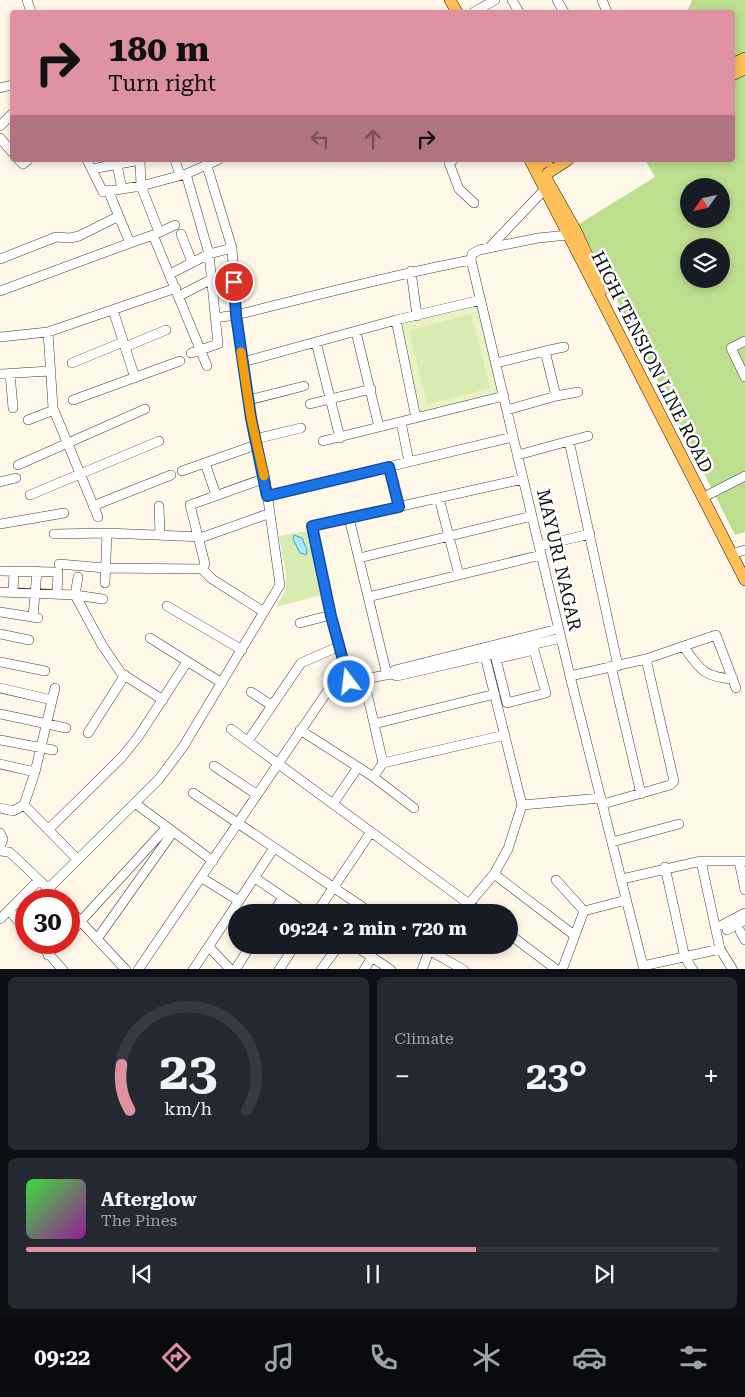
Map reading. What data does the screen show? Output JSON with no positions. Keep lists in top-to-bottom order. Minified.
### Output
{"streets":{"main road":["HIGH TENSION LINE ROAD"],"street":["MAYURI NAGAR"]},"north":"bottom left","page":{"turn":["180 m","Turn right"],"limit":"30","trip":"09:24 · 2 min · 720 m","tile":"Climate","heat":["−","23°","+"],"song":["Afterglow","The Pines"],"tabs":"09:22","gauge":["23","km/h"]}}
